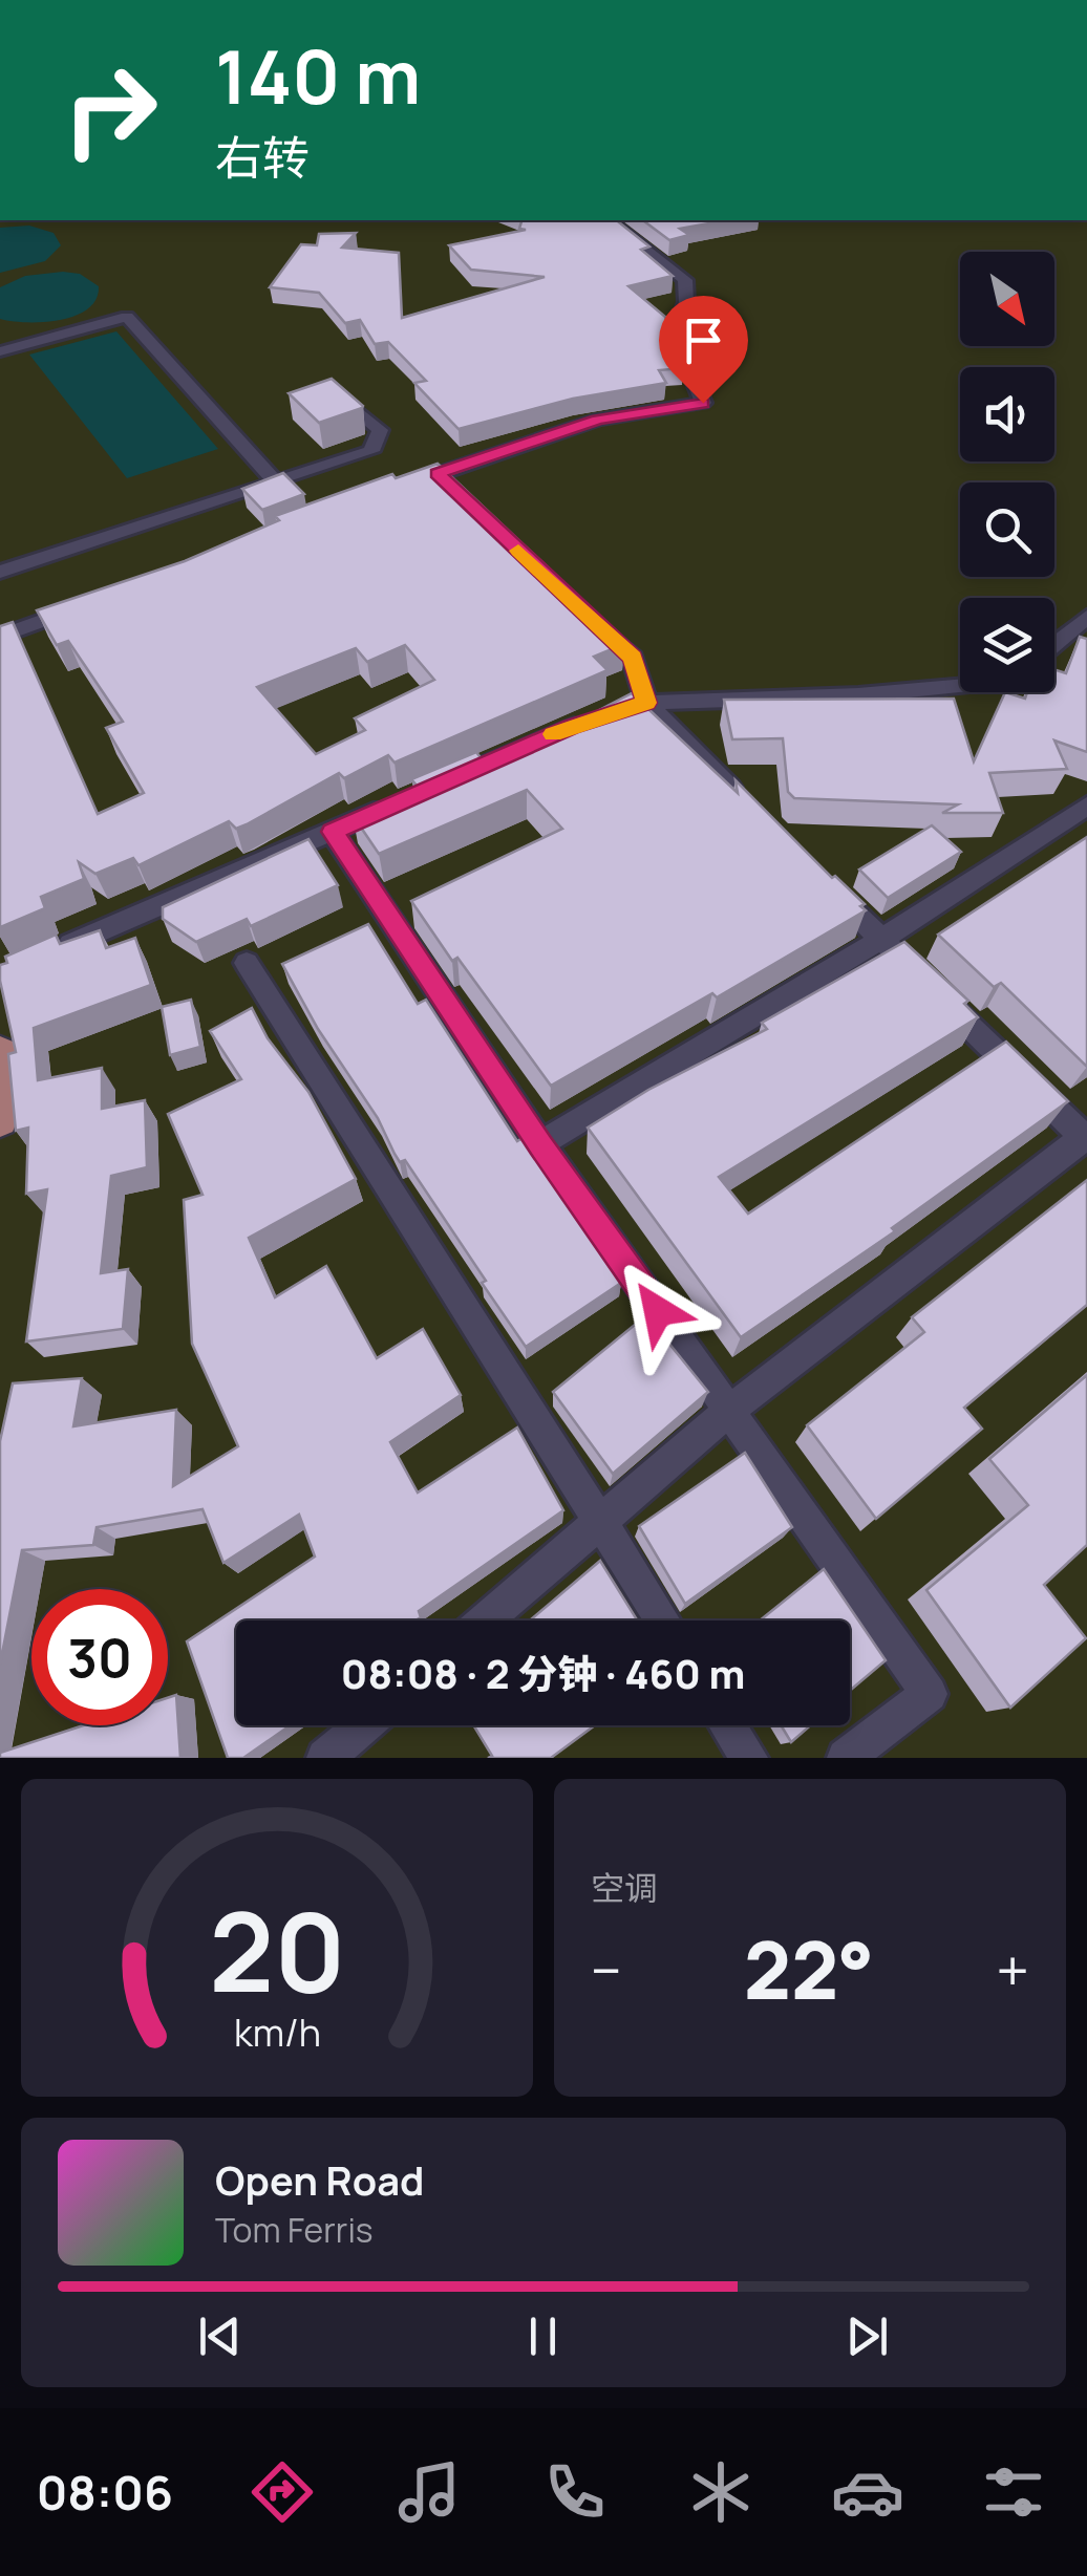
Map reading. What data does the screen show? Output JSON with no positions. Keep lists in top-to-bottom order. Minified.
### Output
{"north":"bottom right","page":{"turn":["140 m","右转"],"limit":"30","trip":"08:08 · 2 分钟 · 460 m","tile":"空调","heat":["−","22°","+"],"song":["Open Road","Tom Ferris"],"tabs":"08:06","gauge":["20","km/h"]}}
